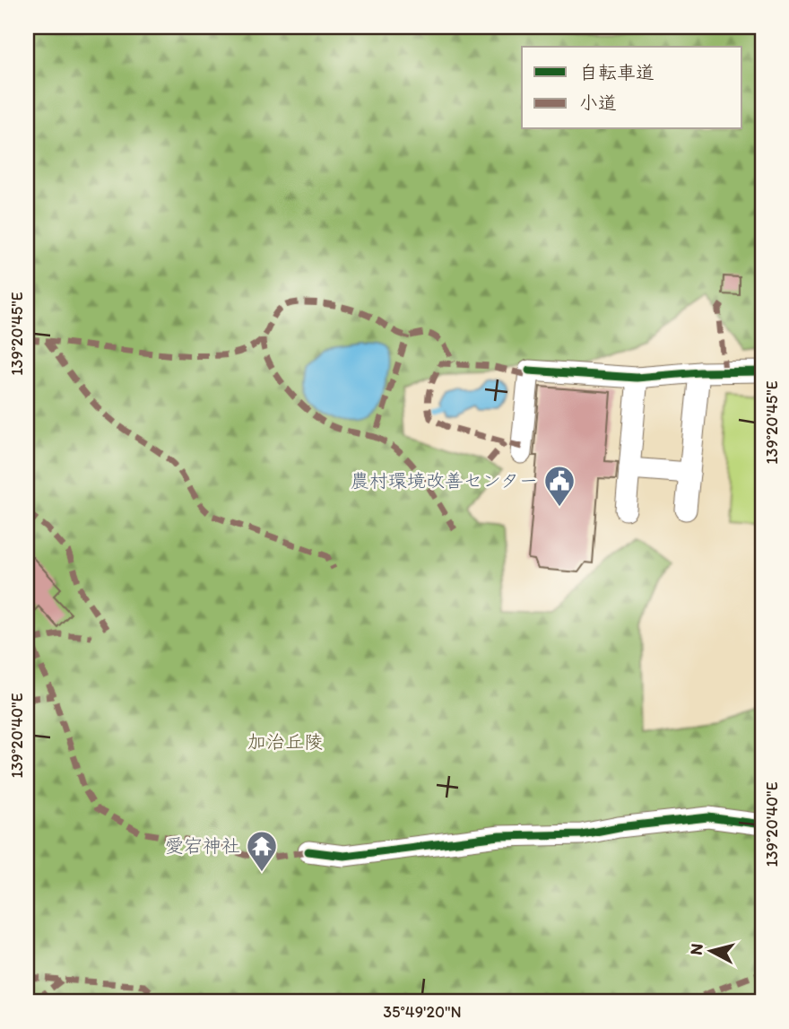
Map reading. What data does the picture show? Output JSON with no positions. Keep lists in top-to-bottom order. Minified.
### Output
{"parks":["加治丘陵"],"places":{"public building":["農村環境改善センター"],"temple":["愛宕神社"]},"legend":["自転車道","小道"],"north":"left","coordinates":["139°20'45\"E","139°20'40\"E","35°49'20\"N"]}
